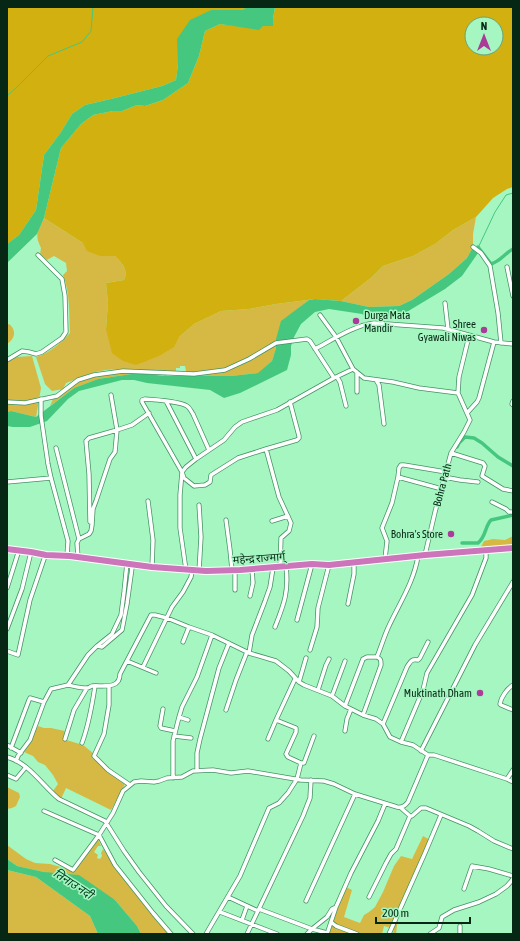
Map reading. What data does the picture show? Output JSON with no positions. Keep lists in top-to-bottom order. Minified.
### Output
{"streets":{"highway":["महेन्द्र राज्मार्ग्"],"street":["Bohra Path"]},"crossings":[["Bohra Path","महेन्द्र राज्मार्ग्"]],"water":["तिनाउ नदी"],"places":["Durga Mata Mandir","Shree Gyawali Niwas","Bohra's Store","Muktinath Dham"],"scale_bar":"200 m","north":"top"}
